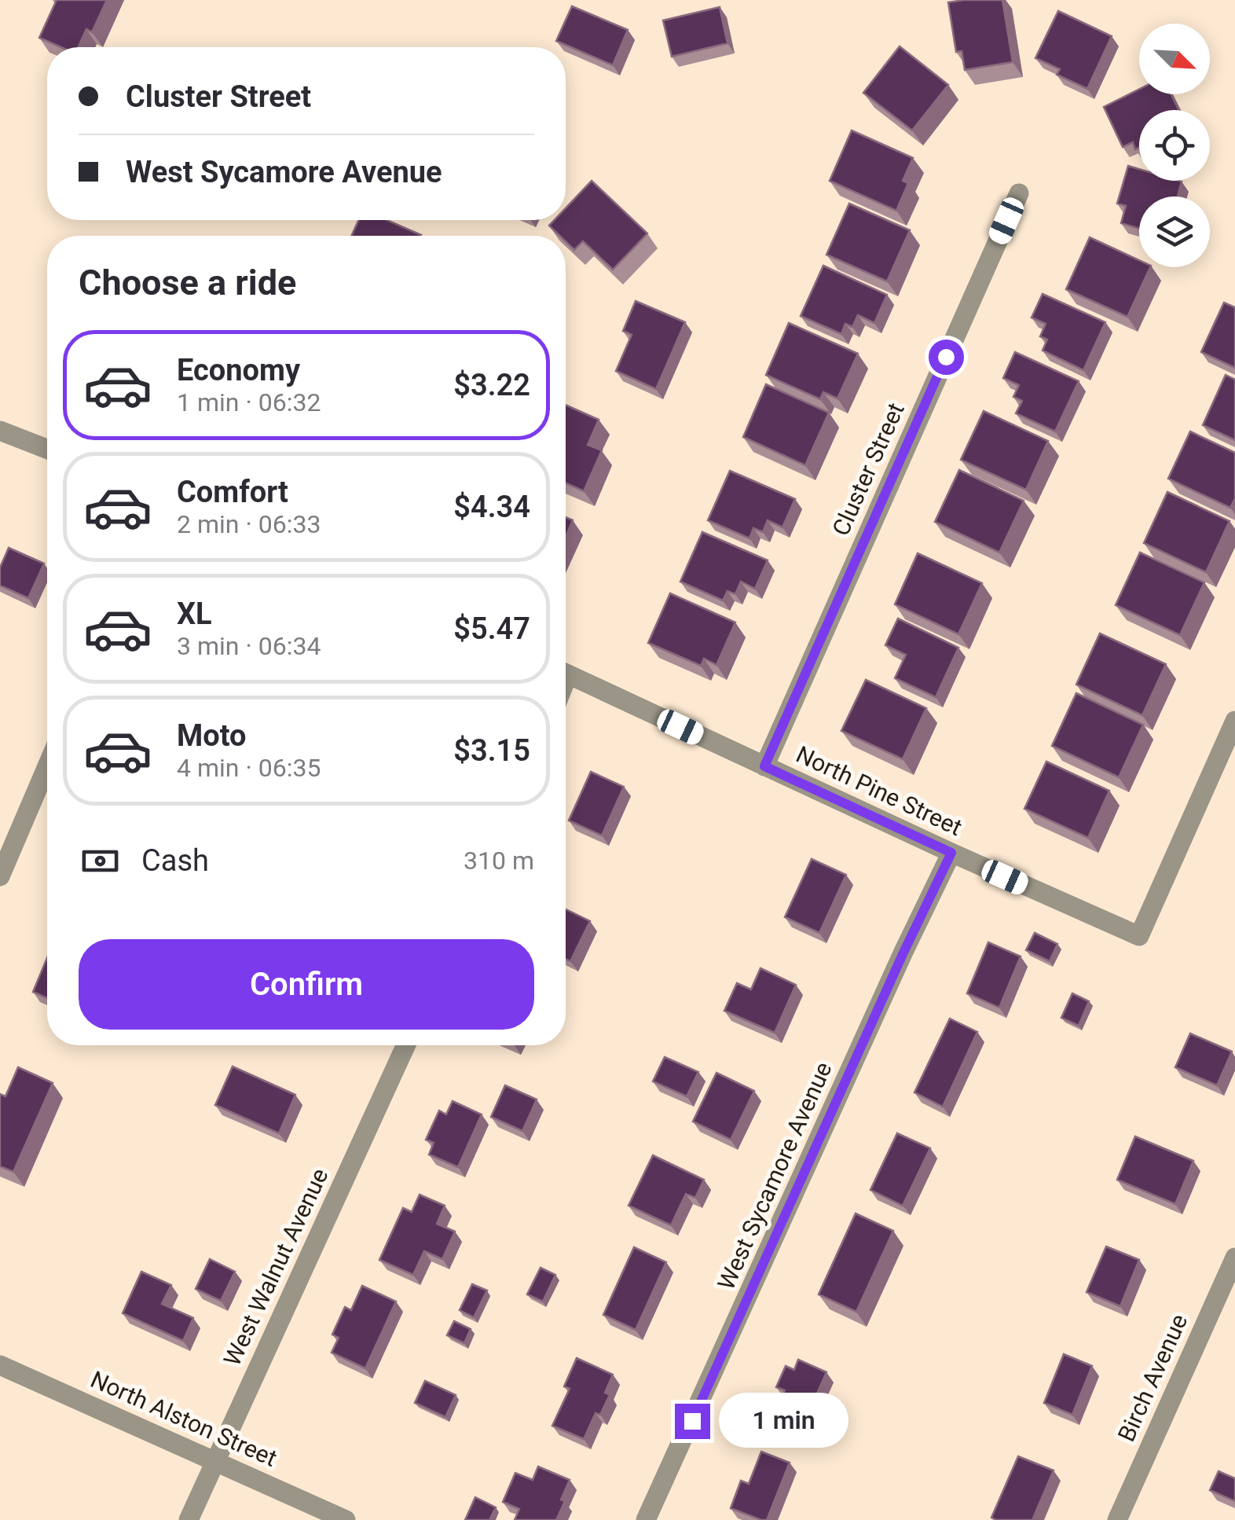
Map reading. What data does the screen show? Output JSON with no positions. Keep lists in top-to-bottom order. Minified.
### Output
{"streets":{"street":["Cluster Street","North Pine Street","West Sycamore Avenue","West Walnut Avenue","Birch Avenue","North Alston Street"]},"crossings":[["Cluster Street","North Pine Street"],["North Pine Street","West Sycamore Avenue"],["West Walnut Avenue","North Alston Street"]],"north":"bottom right","page":{"banner":["Cluster Street","West Sycamore Avenue"],"heading":"Choose a ride","list":[{"name":"Economy","note":"1 min · 06:32","value":"$3.22"},{"name":"Comfort","note":"2 min · 06:33","value":"$4.34"},{"name":"XL","note":"3 min · 06:34","value":"$5.47"},{"name":"Moto","note":"4 min · 06:35","value":"$3.15"}],"pay":["Cash","310 m"],"buttons":"Confirm","bubble":"1 min"}}
